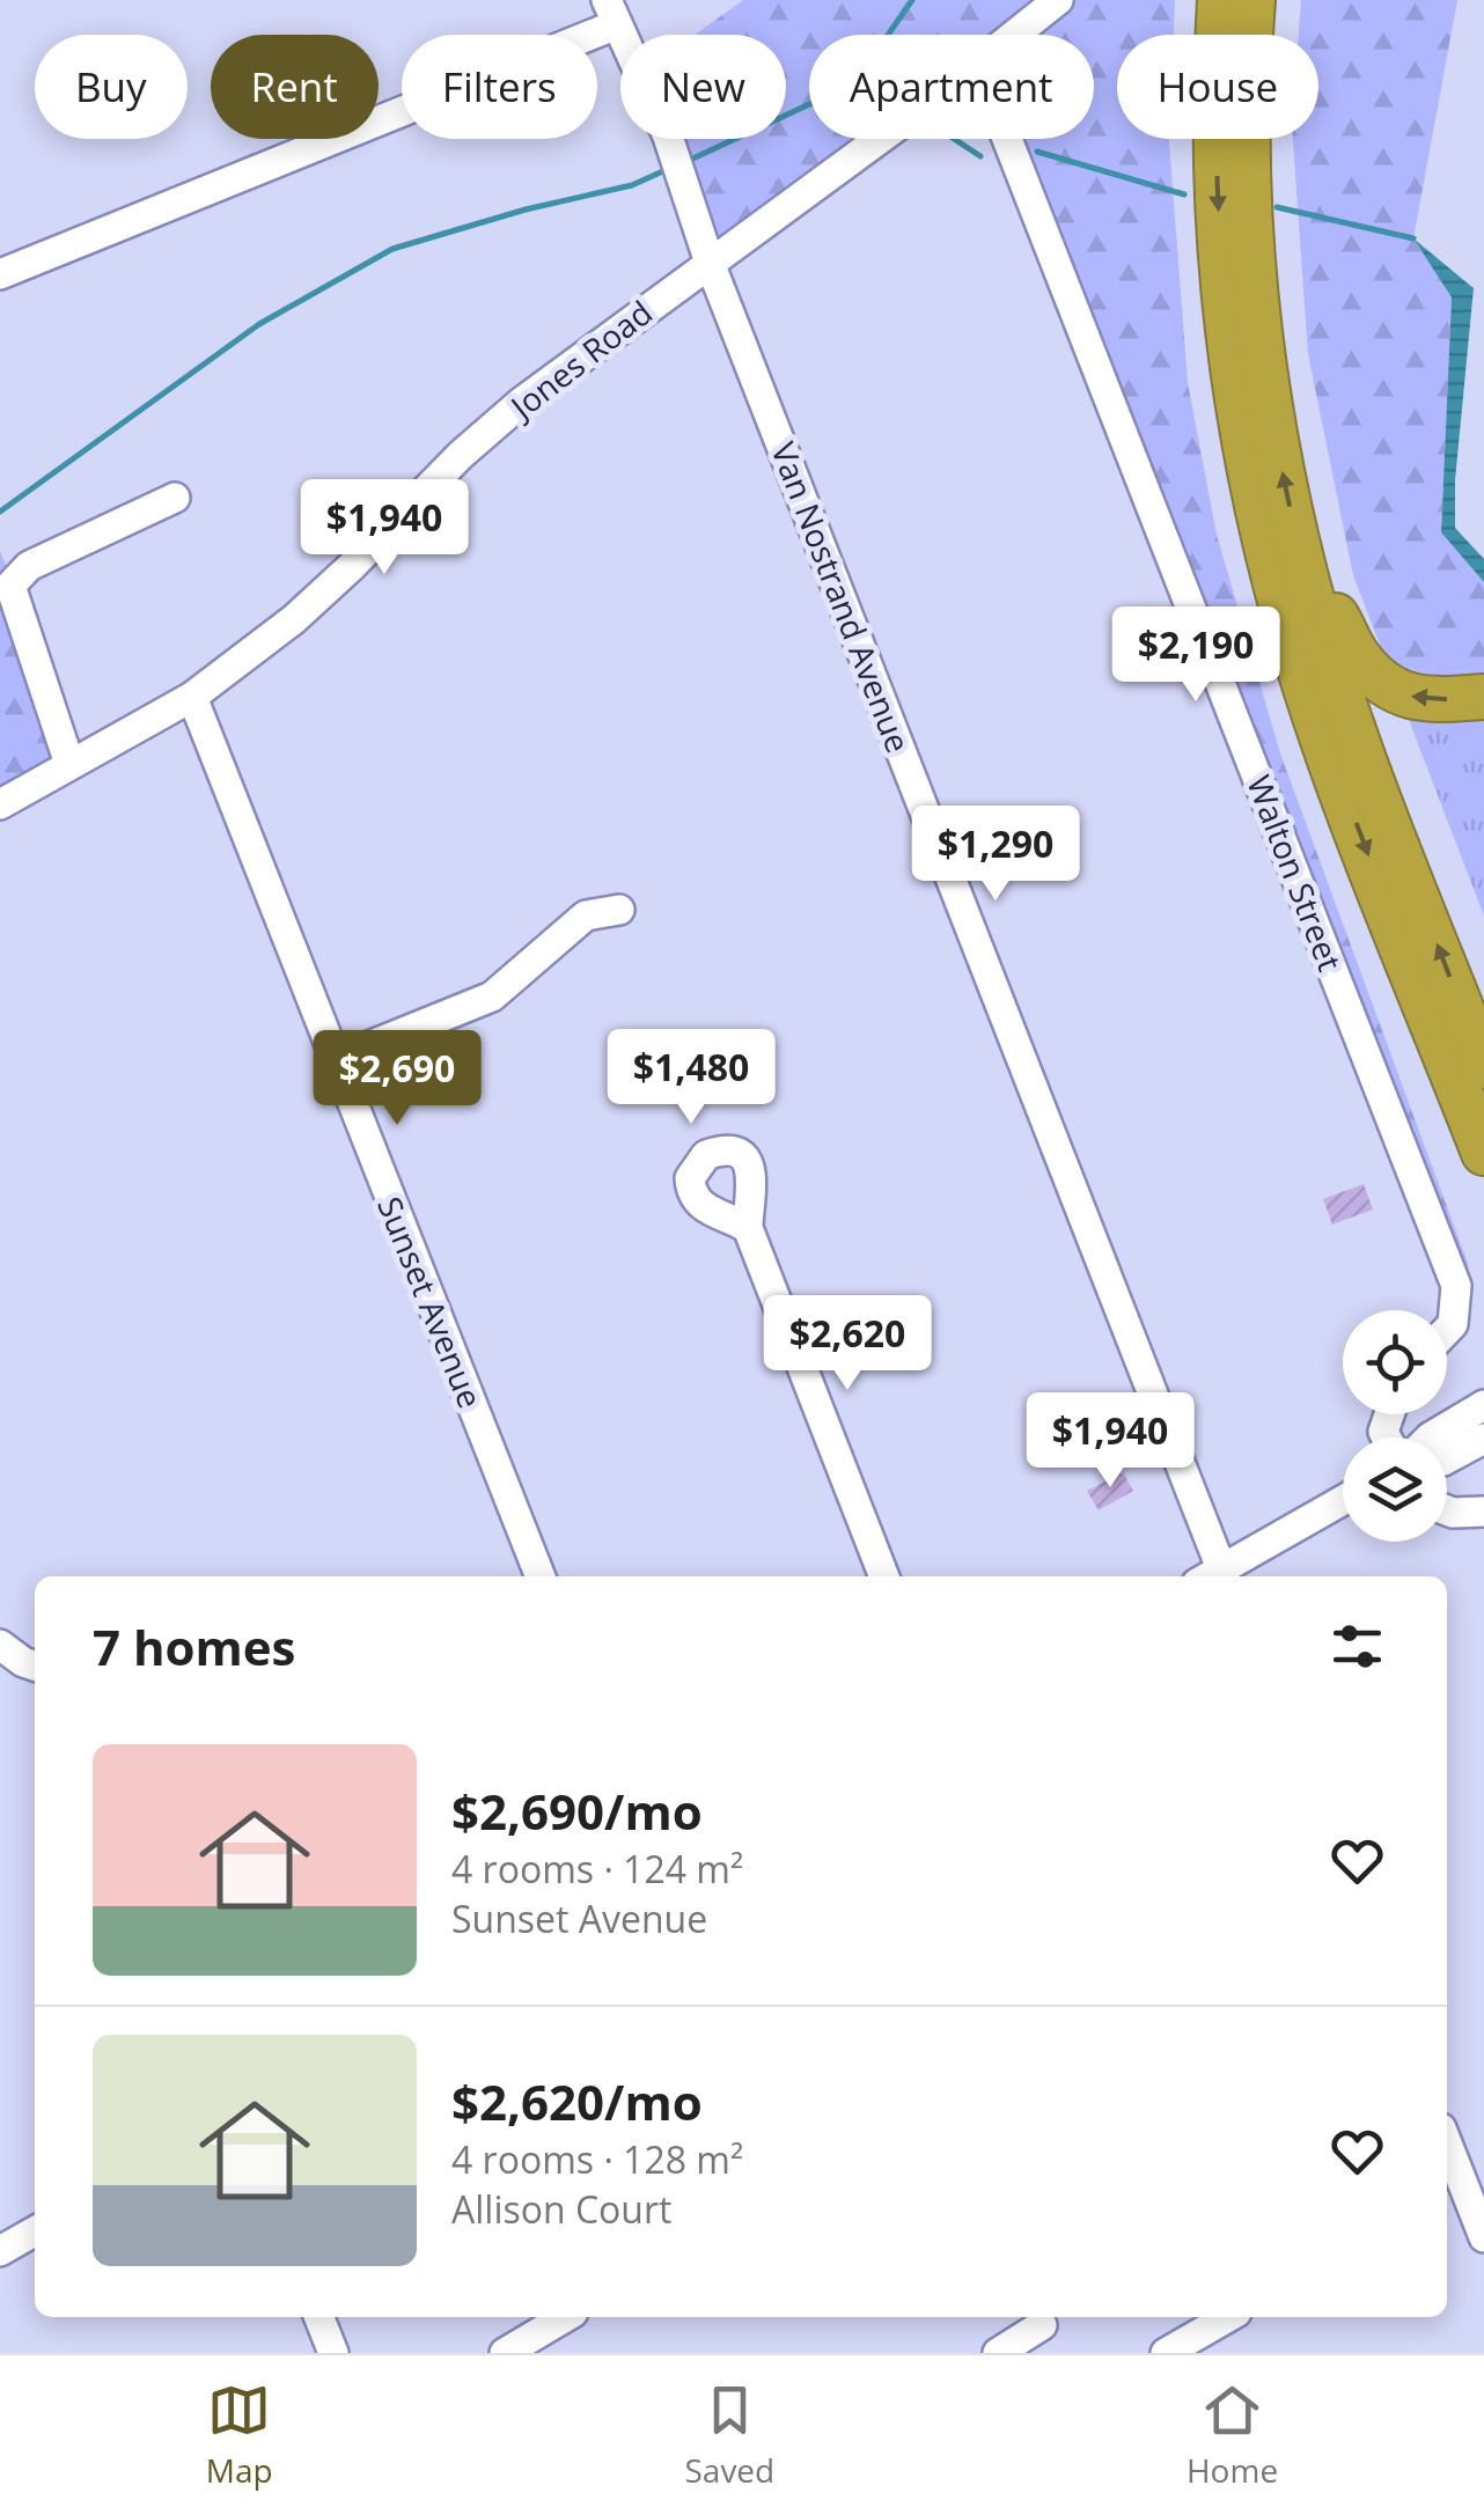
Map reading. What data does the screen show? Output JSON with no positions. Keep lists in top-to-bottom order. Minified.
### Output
{"streets":{"street":["Jones Road","Van Nostrand Avenue","Walton Street","Sunset Avenue"]},"crossings":[["Jones Road","Van Nostrand Avenue"],["Jones Road","Sunset Avenue"]],"page":{"chip":["Buy","Rent","Filters","New","Apartment","House"],"price":["$1,940","$2,190","$1,290","$1,480","$2,690","$2,620","$1,940"],"heading":"7 homes","list":[{"name":"$2,690/mo","note":"4 rooms · 124 m² · Sunset Avenue"},{"name":"$2,620/mo","note":"4 rooms · 128 m² · Allison Court"}],"tabs":["Map","Saved","Home"]}}
